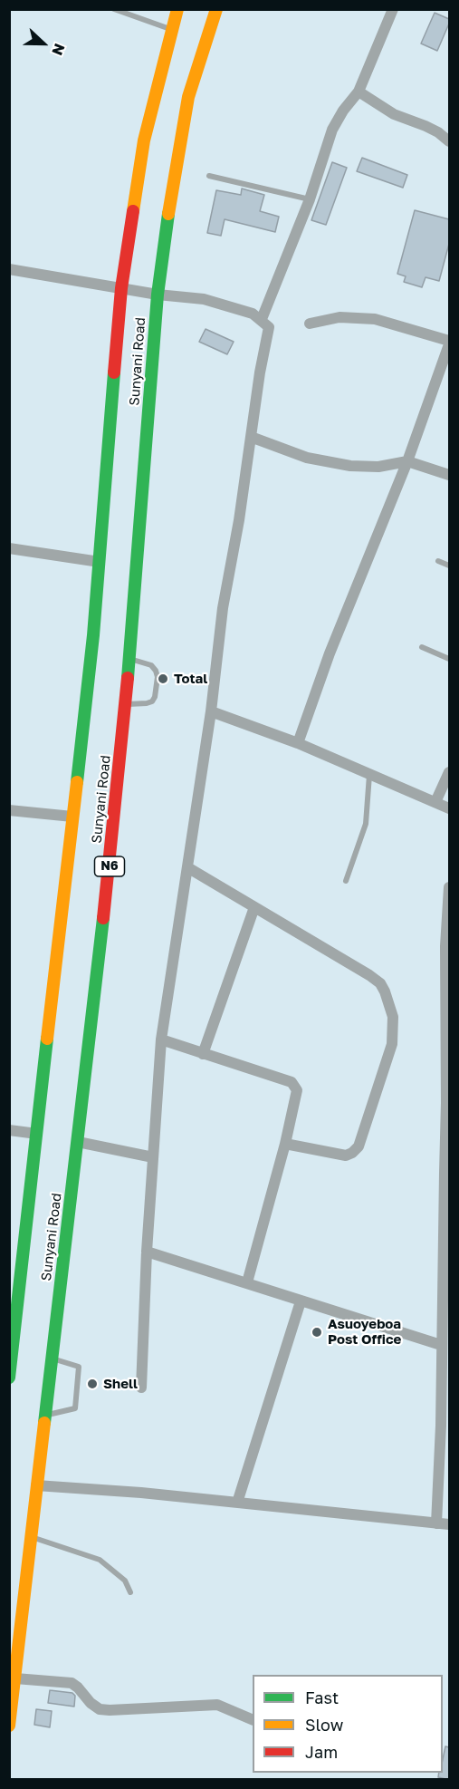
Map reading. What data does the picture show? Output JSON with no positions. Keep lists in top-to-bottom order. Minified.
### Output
{"streets":{"main road":["Sunyani Road","N6"]},"places":["Total","Asuoyeboa Post Office","Shell"],"legend":["Fast","Slow","Jam"],"north":"right"}
